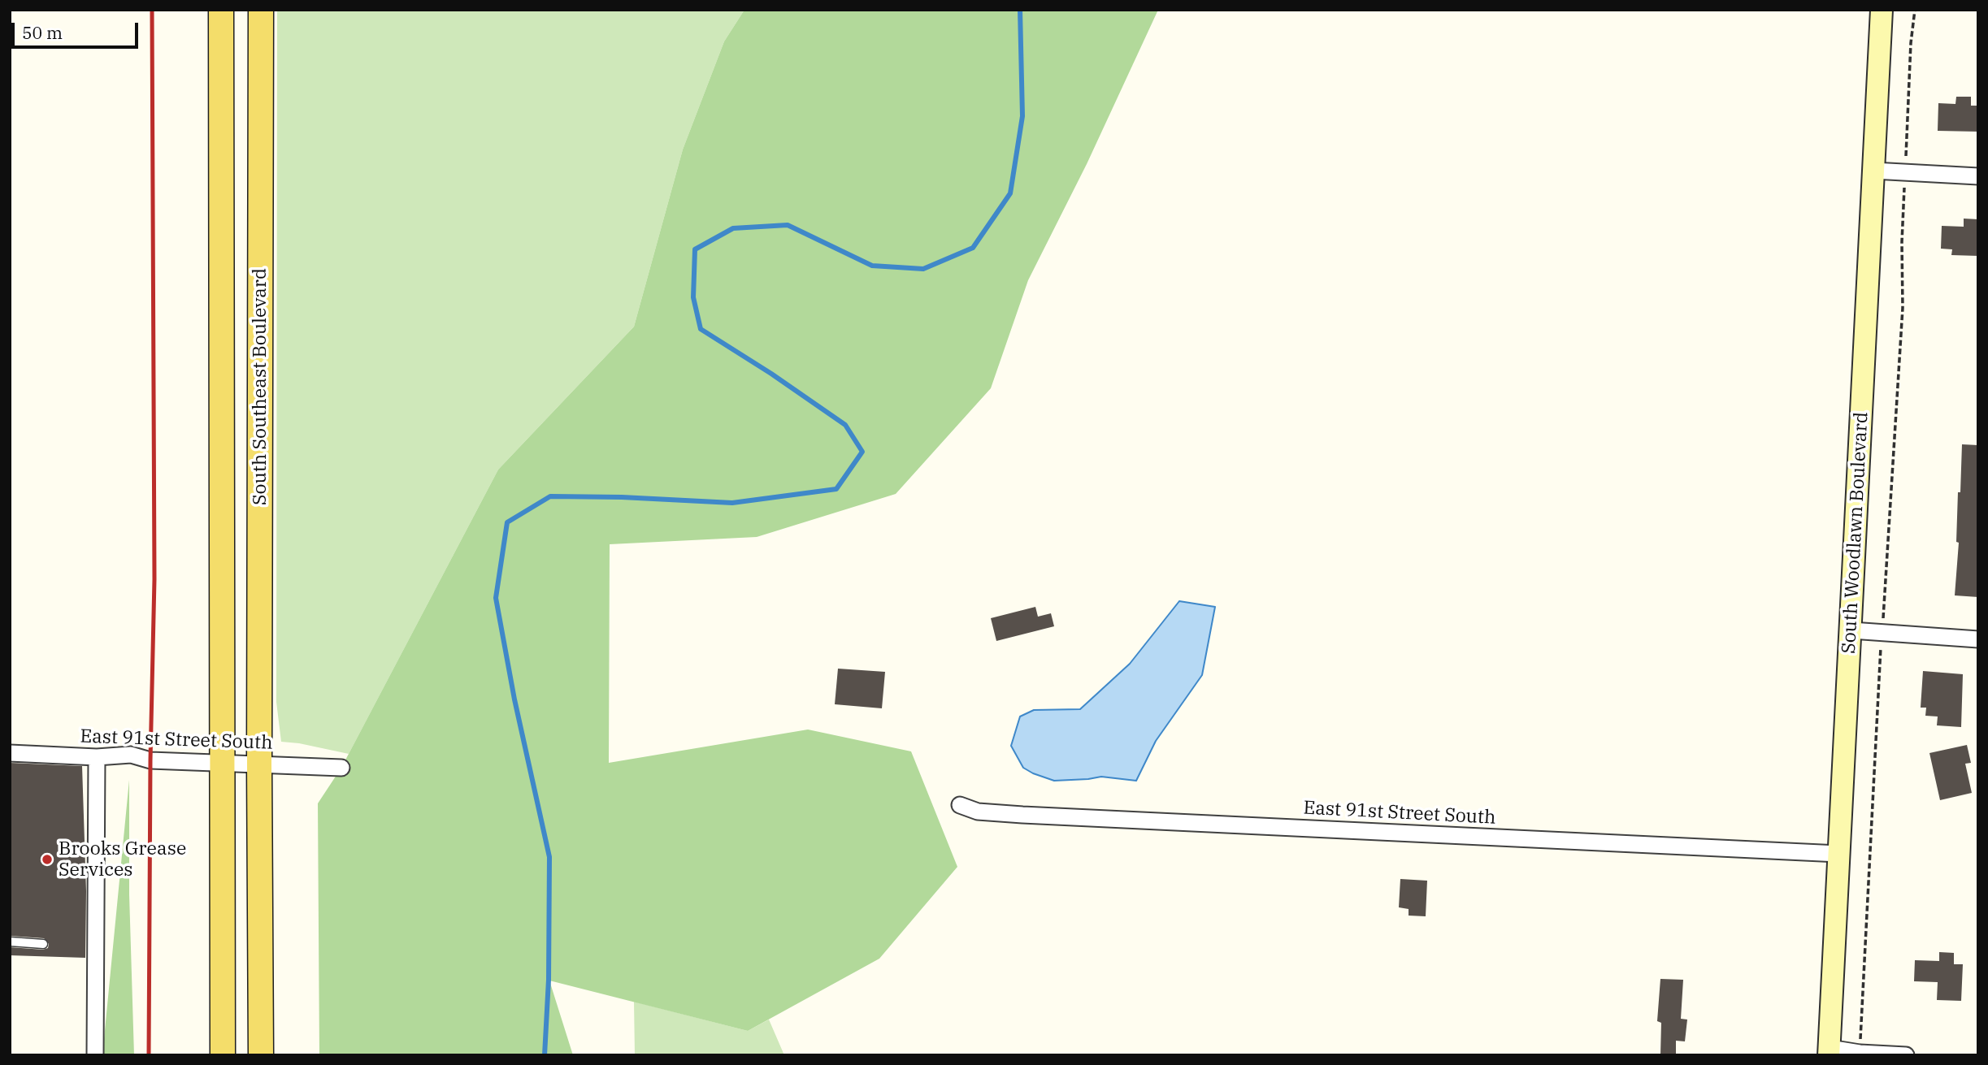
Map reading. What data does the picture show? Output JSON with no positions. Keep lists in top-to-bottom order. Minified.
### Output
{"streets":{"main road":["South Southeast Boulevard"],"street":["South Woodlawn Boulevard","East 91st Street South"]},"crossings":[["South Southeast Boulevard","East 91st Street South"],["South Woodlawn Boulevard","East 91st Street South"]],"places":["Brooks Grease Services"],"scale_bar":"50 m"}
